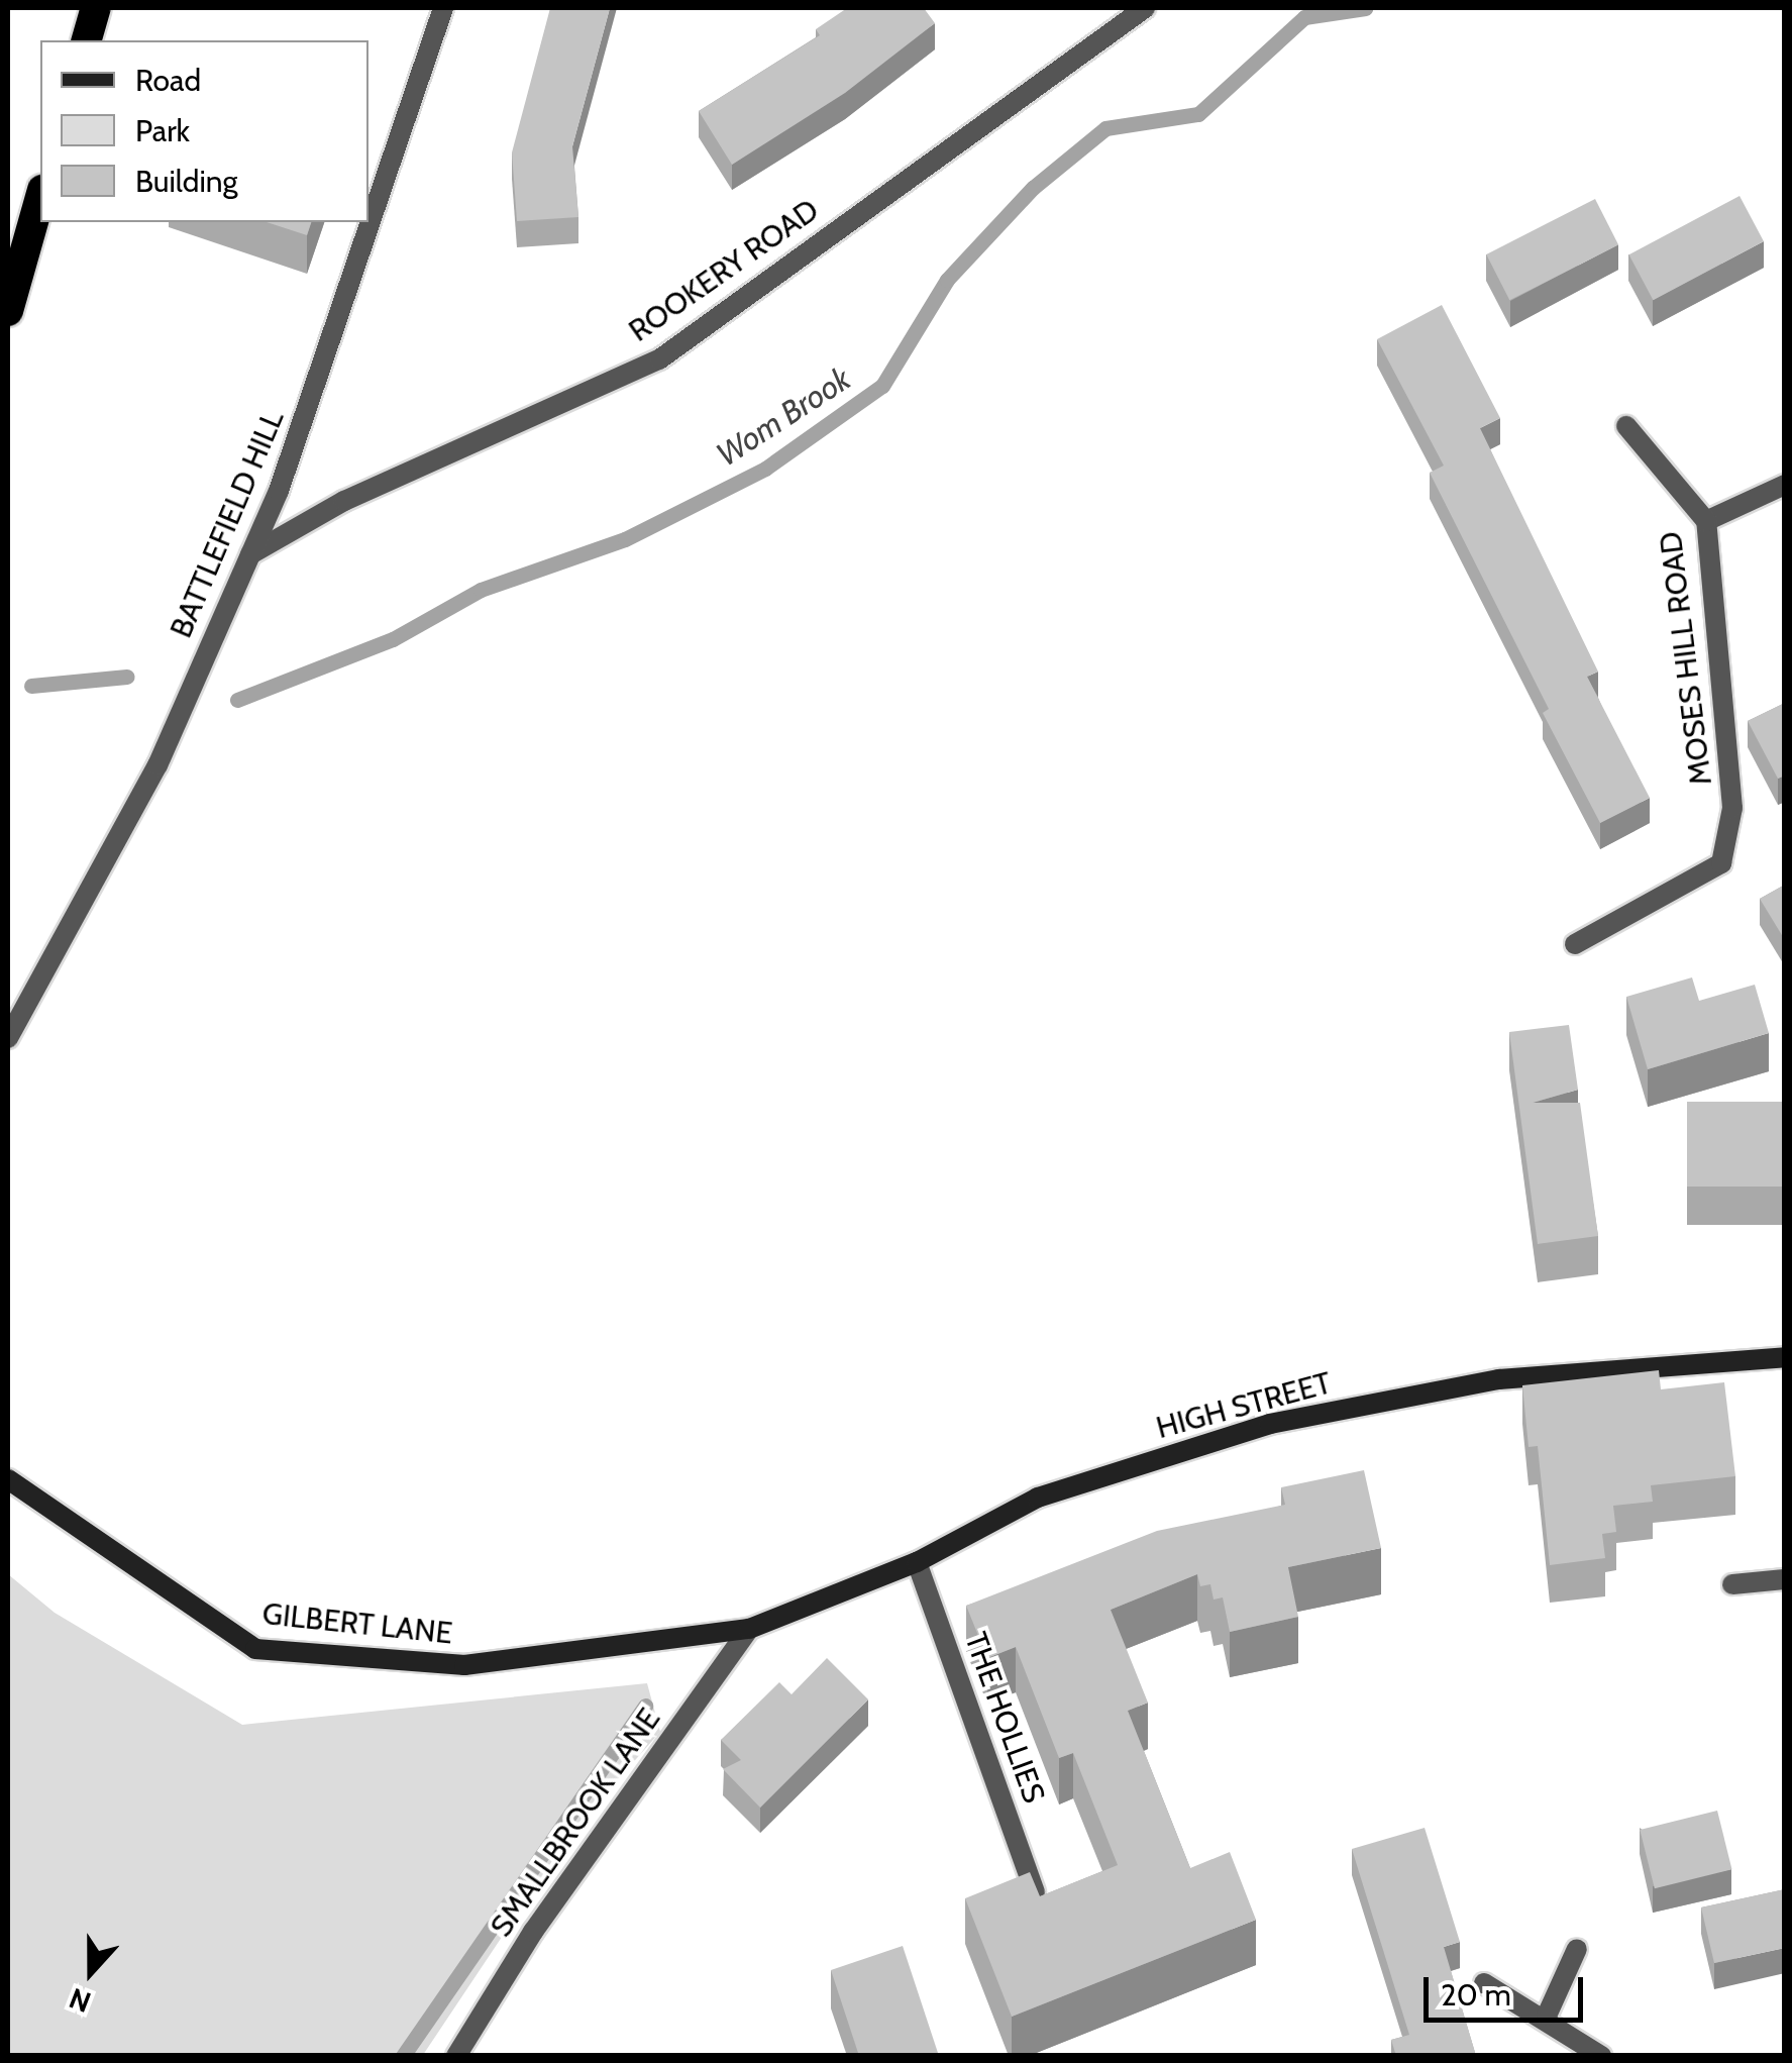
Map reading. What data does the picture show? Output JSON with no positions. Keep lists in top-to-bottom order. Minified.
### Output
{"streets":{"street":["ROOKERY ROAD","BATTLEFIELD HILL","MOSES HILL ROAD","HIGH STREET","GILBERT LANE","THE HOLLIES","SMALLBROOK LANE"]},"crossings":[["ROOKERY ROAD","BATTLEFIELD HILL"],["HIGH STREET","GILBERT LANE"],["HIGH STREET","THE HOLLIES"],["HIGH STREET","SMALLBROOK LANE"],["GILBERT LANE","SMALLBROOK LANE"]],"water":["Wom Brook"],"legend":["Road","Park","Building"],"scale_bar":"20 m","north":"bottom"}
